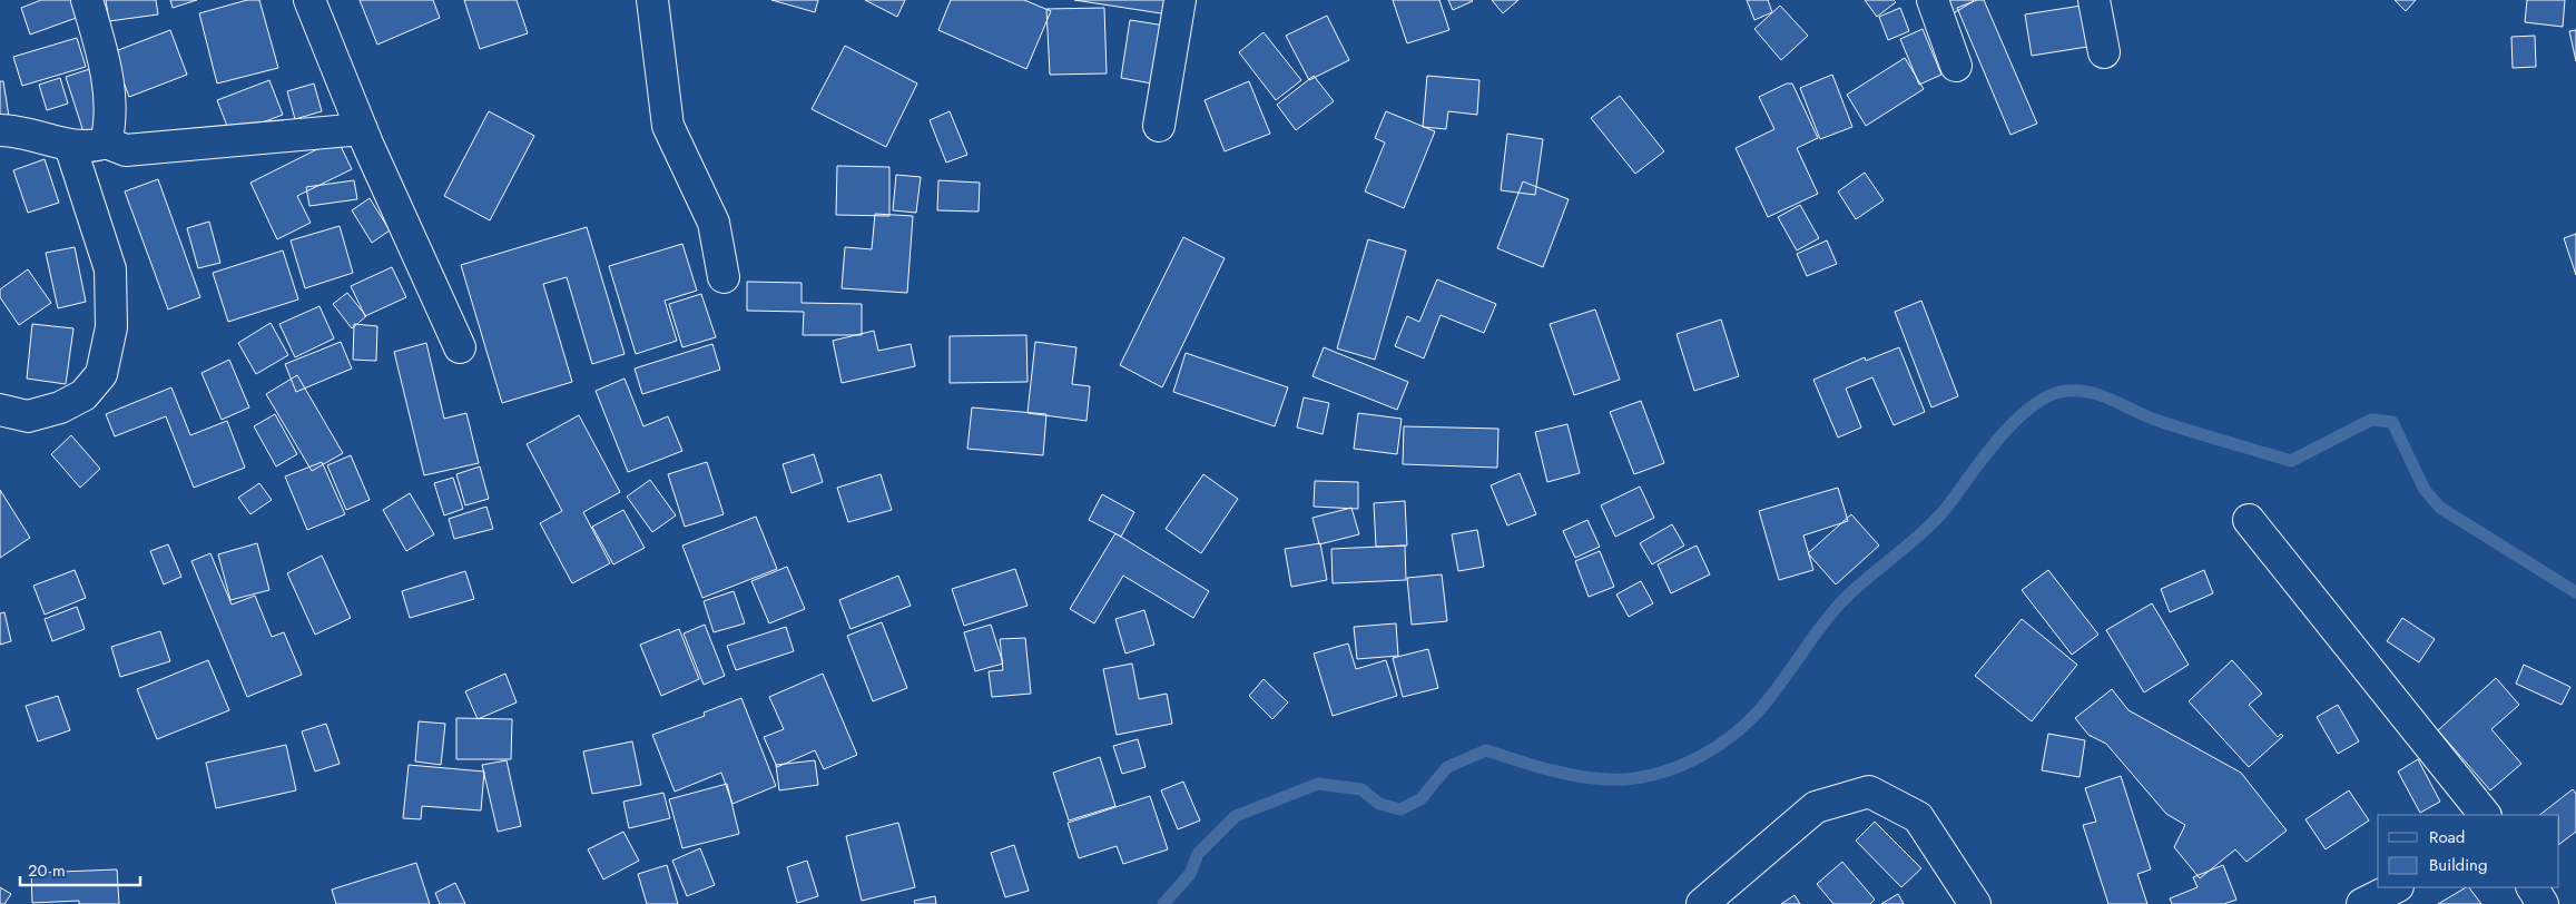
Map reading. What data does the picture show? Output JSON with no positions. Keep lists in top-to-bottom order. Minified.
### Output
{"legend":["Road","Building"],"scale_bar":"20 m"}
